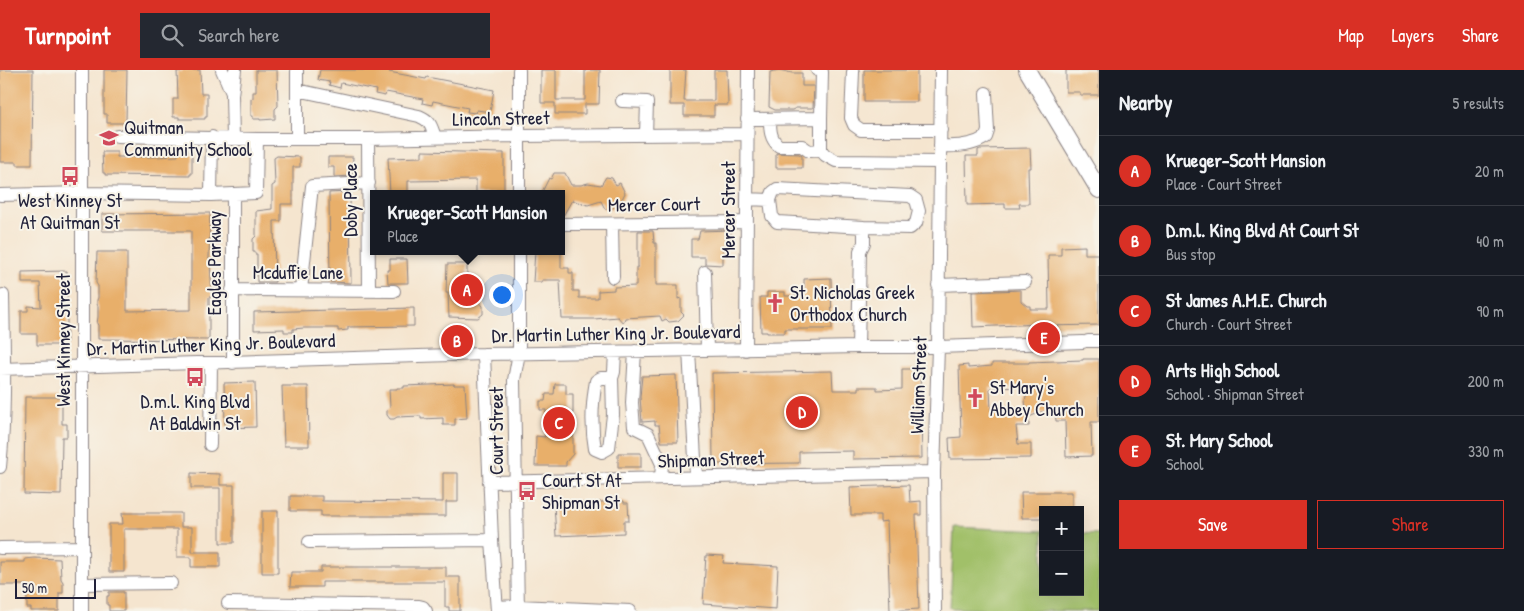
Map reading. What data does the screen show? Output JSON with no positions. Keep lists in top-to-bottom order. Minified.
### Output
{"streets":{"street":["Lincoln Street","Doby Place","Mercer Court","Mercer Street","Eagles Parkway","Mcduffie Lane","Dr. Martin Luther King Jr. Boulevard","West Kinney Street","William Street","Court Street","Shipman Street"]},"crossings":[["Lincoln Street","Doby Place"],["Lincoln Street","Mercer Street"],["Lincoln Street","Eagles Parkway"],["Doby Place","Mcduffie Lane"],["Mercer Court","Mercer Street"],["Mercer Street","Dr. Martin Luther King Jr. Boulevard"],["Eagles Parkway","Mcduffie Lane"],["Eagles Parkway","Dr. Martin Luther King Jr. Boulevard"],["Dr. Martin Luther King Jr. Boulevard","West Kinney Street"],["Dr. Martin Luther King Jr. Boulevard","William Street"],["Dr. Martin Luther King Jr. Boulevard","Court Street"],["William Street","Shipman Street"],["Court Street","Shipman Street"]],"places":{"school or university":["Quitman Community School"],"bus stop":["West Kinney St At Quitman St","D.m.l. King Blvd At Baldwin St","Court St At Shipman St"],"church":["St. Nicholas Greek Orthodox Church","St Mary's Abbey Church"]},"scale_bar":"50 m","page":{"header":"Turnpoint","search":"Search here","nav":["Map","Layers","Share"],"heading":["Nearby","5 results"],"list":[{"mark":"A","name":"Krueger-Scott Mansion","note":"Place · Court Street","value":"20 m"},{"mark":"B","name":"D.m.l. King Blvd At Court St","note":"Bus stop","value":"40 m"},{"mark":"C","name":"St James A.M.E. Church","note":"Church · Court Street","value":"90 m"},{"mark":"D","name":"Arts High School","note":"School · Shipman Street","value":"200 m"},{"mark":"E","name":"St. Mary School","note":"School","value":"330 m"}],"popup":["Krueger-Scott Mansion","Place"],"pins":["A","E","B","D","C"],"buttons":["Save","Share"],"map_buttons":["+","−"],"scale":"50 m"}}
